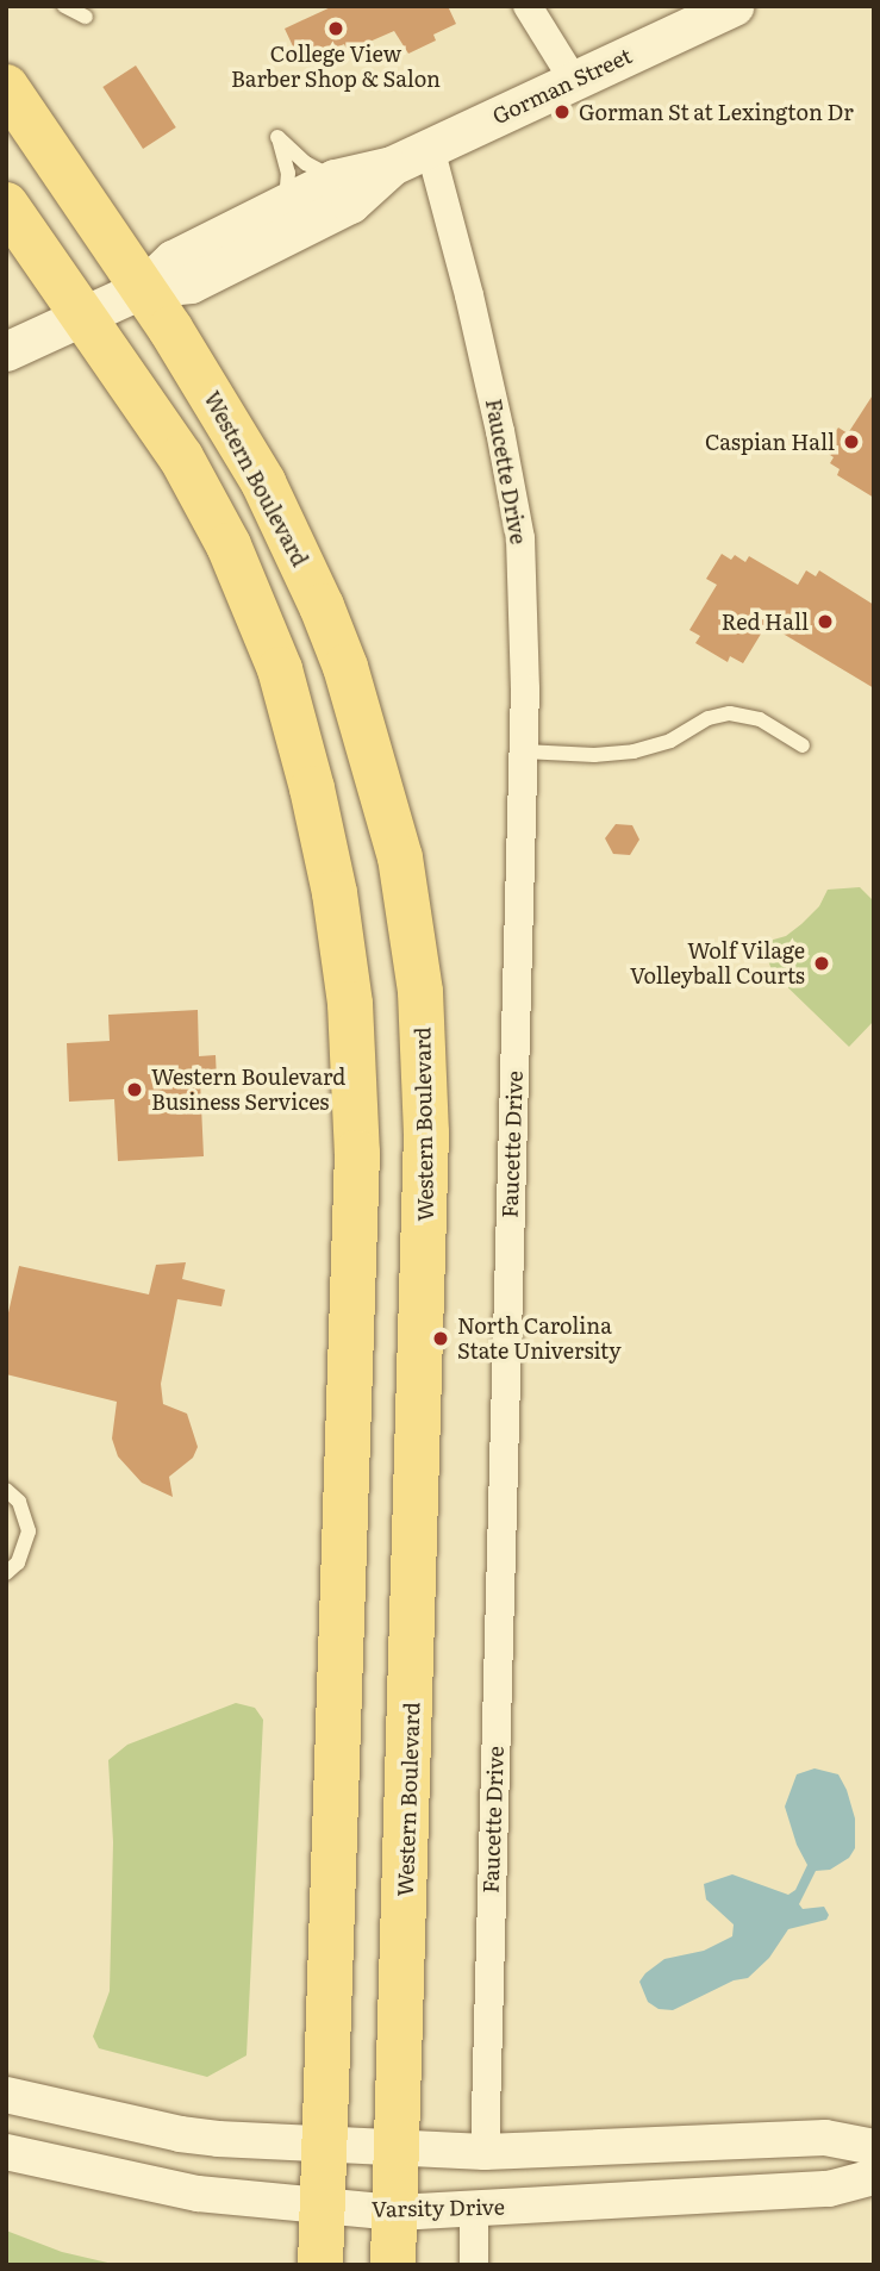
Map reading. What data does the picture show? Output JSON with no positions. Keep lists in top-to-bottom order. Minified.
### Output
{"streets":{"main road":["Gorman Street","Western Boulevard"],"street":["Faucette Drive","Varsity Drive"]},"crossings":[["Gorman Street","Faucette Drive"],["Gorman Street","Western Boulevard"],["Western Boulevard","Varsity Drive"]],"places":["College View Barber Shop & Salon","Gorman St at Lexington Dr","Caspian Hall","Red Hall","Wolf Vilage Volleyball Courts","Western Boulevard Business Services","North Carolina State University"]}
